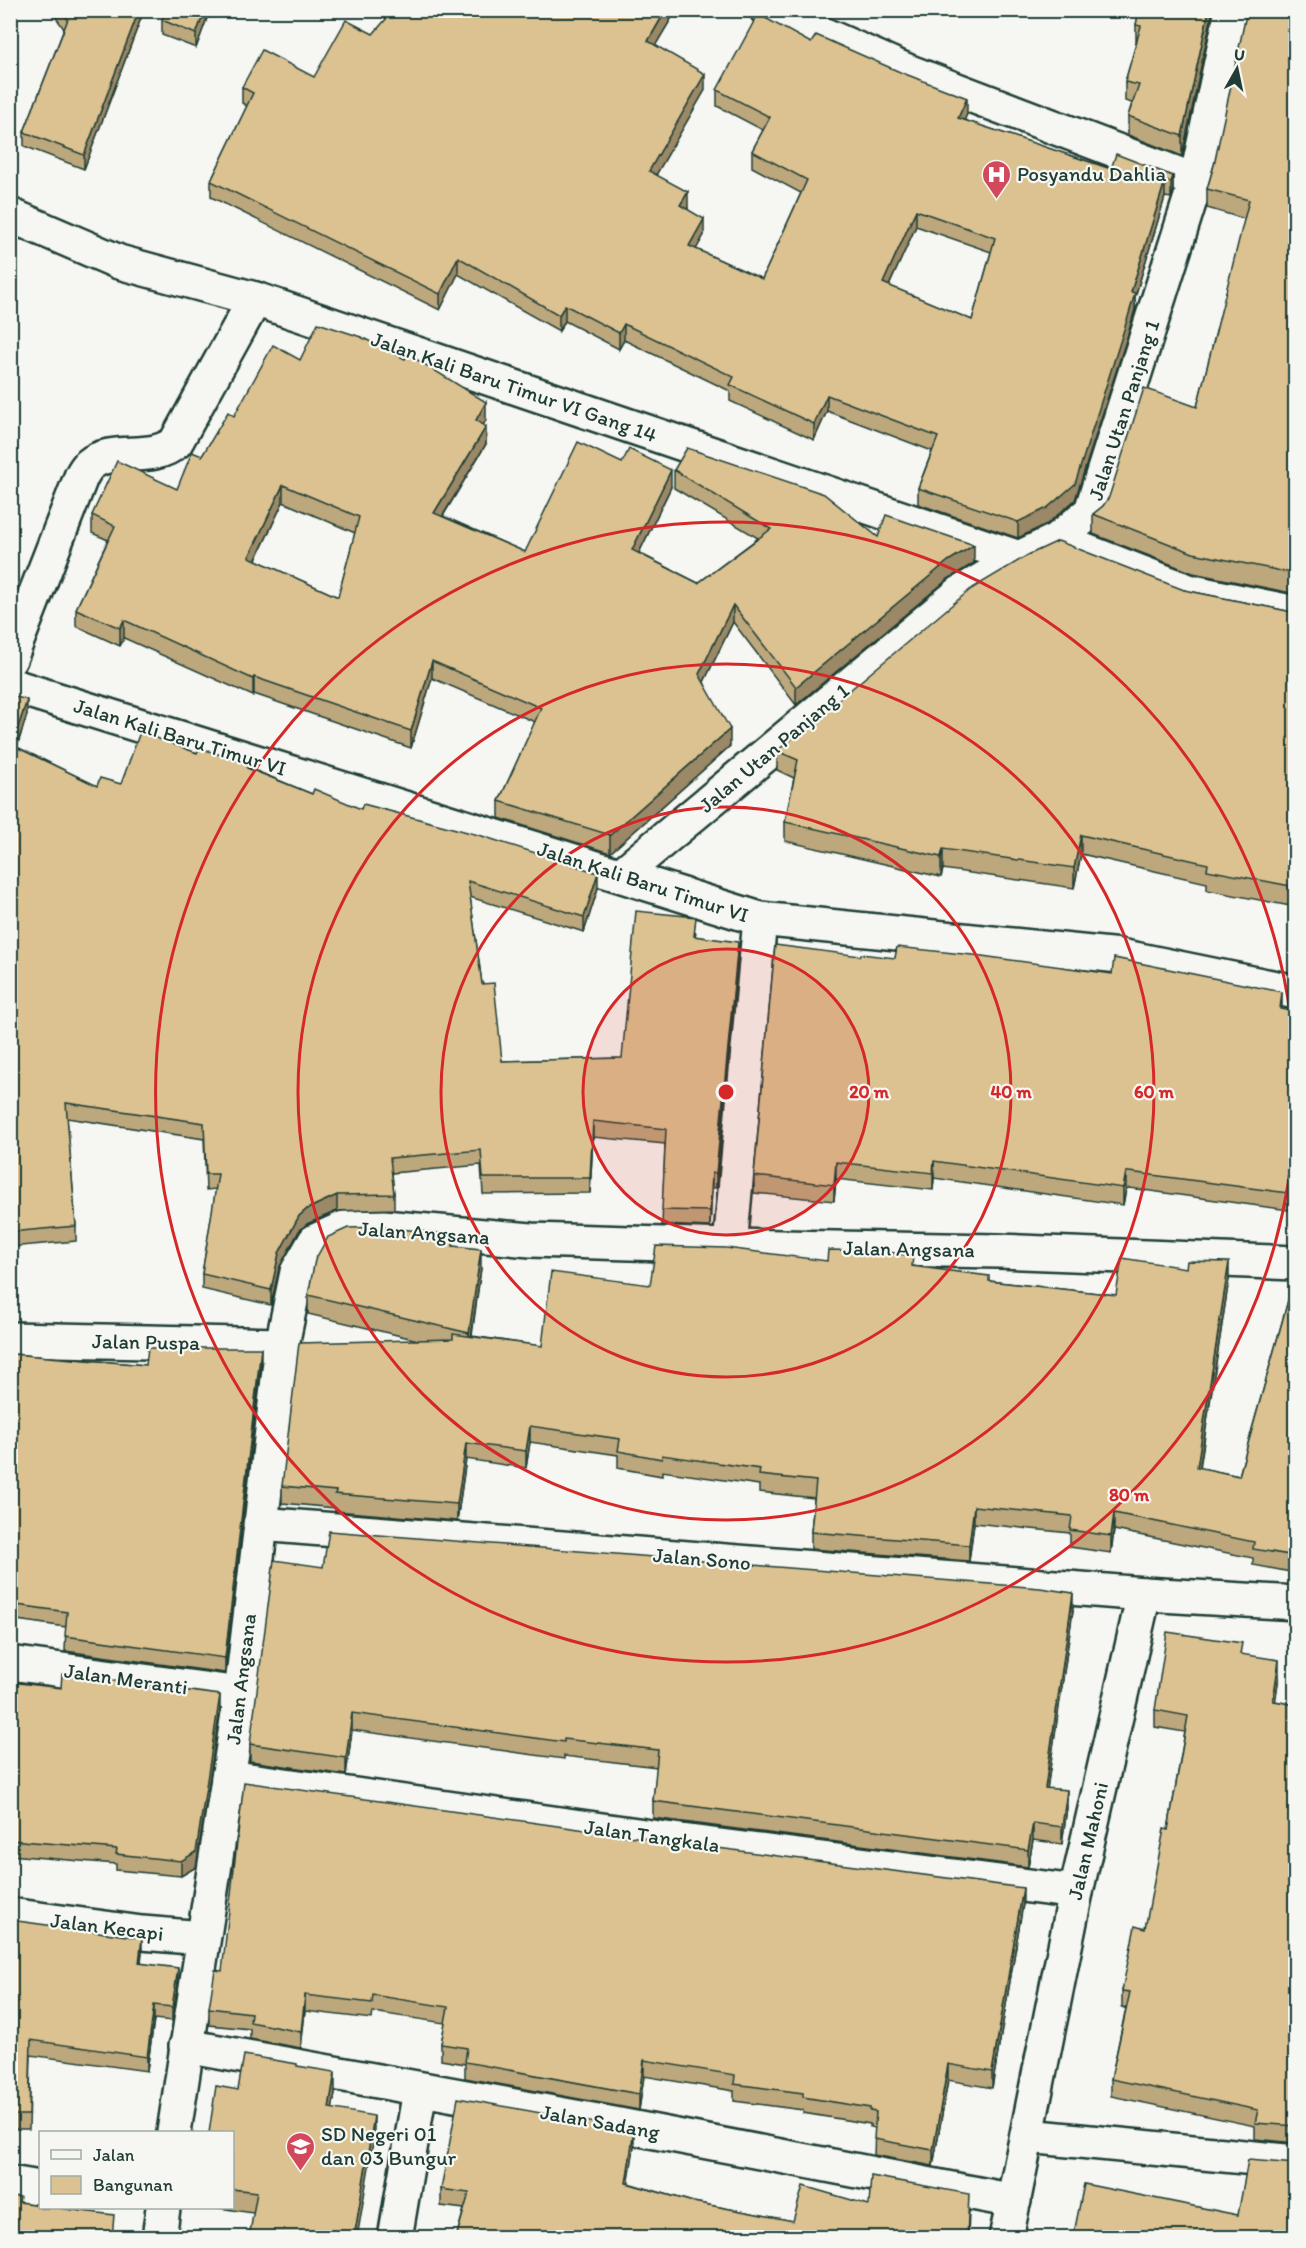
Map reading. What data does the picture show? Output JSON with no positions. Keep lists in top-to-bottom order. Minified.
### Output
{"streets":{"street":["Jalan Kali Baru Timur VI Gang 14","Jalan Utan Panjang 1","Jalan Kali Baru Timur VI","Jalan Angsana","Jalan Puspa","Jalan Sono","Jalan Meranti","Jalan Tangkala","Jalan Mahoni","Jalan Kecapi","Jalan Sadang"]},"crossings":[["Jalan Kali Baru Timur VI Gang 14","Jalan Utan Panjang 1"],["Jalan Utan Panjang 1","Jalan Kali Baru Timur VI"],["Jalan Angsana","Jalan Puspa"],["Jalan Angsana","Jalan Sono"],["Jalan Angsana","Jalan Meranti"],["Jalan Angsana","Jalan Tangkala"],["Jalan Angsana","Jalan Kecapi"],["Jalan Angsana","Jalan Sadang"],["Jalan Sono","Jalan Mahoni"],["Jalan Tangkala","Jalan Mahoni"],["Jalan Mahoni","Jalan Sadang"]],"places":{"hospital":["Posyandu Dahlia"],"school or university":["SD Negeri 01 dan 03 Bungur"]},"legend":["Jalan","Bangunan"],"north":"top","rings":["20 m","40 m","60 m","80 m"]}
